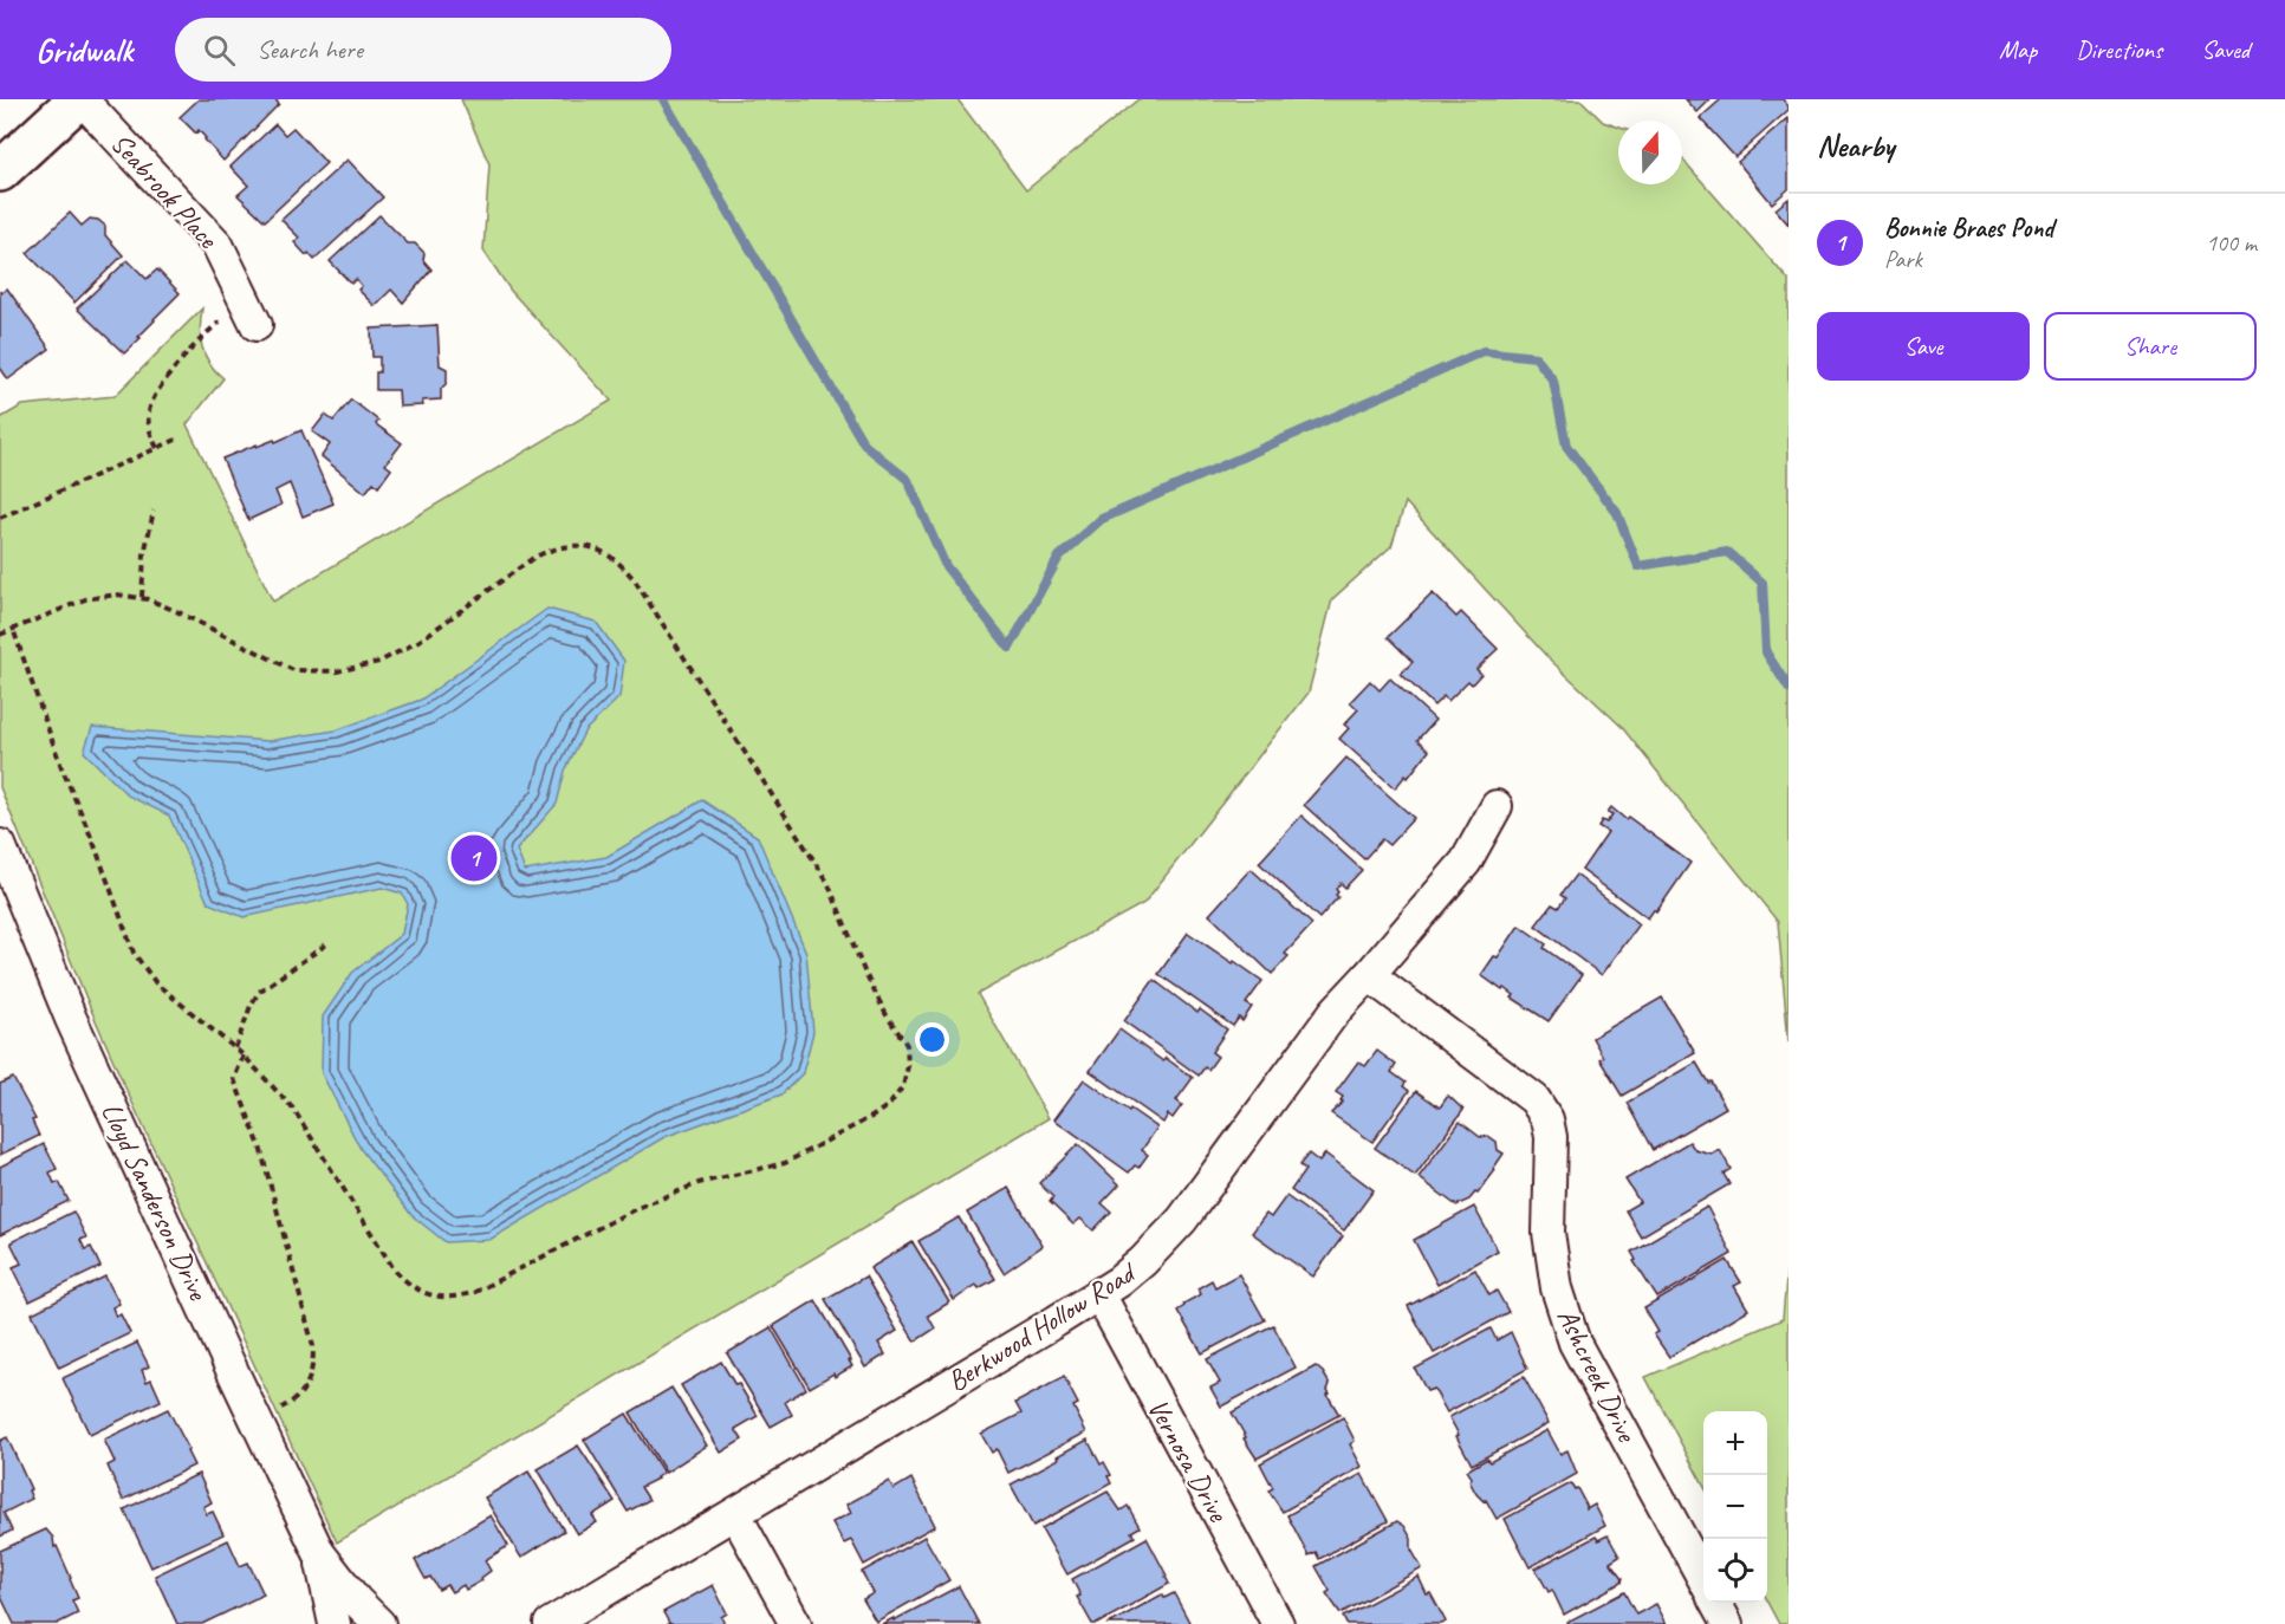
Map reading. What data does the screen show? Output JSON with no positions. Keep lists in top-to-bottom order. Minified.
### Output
{"streets":{"street":["Seabrook Place","Lloyd Sanderson Drive","Berkwood Hollow Road","Ashcreek Drive","Vernosa Drive"]},"crossings":[["Berkwood Hollow Road","Ashcreek Drive"],["Berkwood Hollow Road","Vernosa Drive"]],"north":"top","page":{"header":"Gridwalk","search":"Search here","nav":["Map","Directions","Saved"],"heading":"Nearby","list":[{"mark":"1","name":"Bonnie Braes Pond","note":"Park","value":"100 m"}],"buttons":["Save","Share"],"pins":"1","map_buttons":["+","−"]}}
